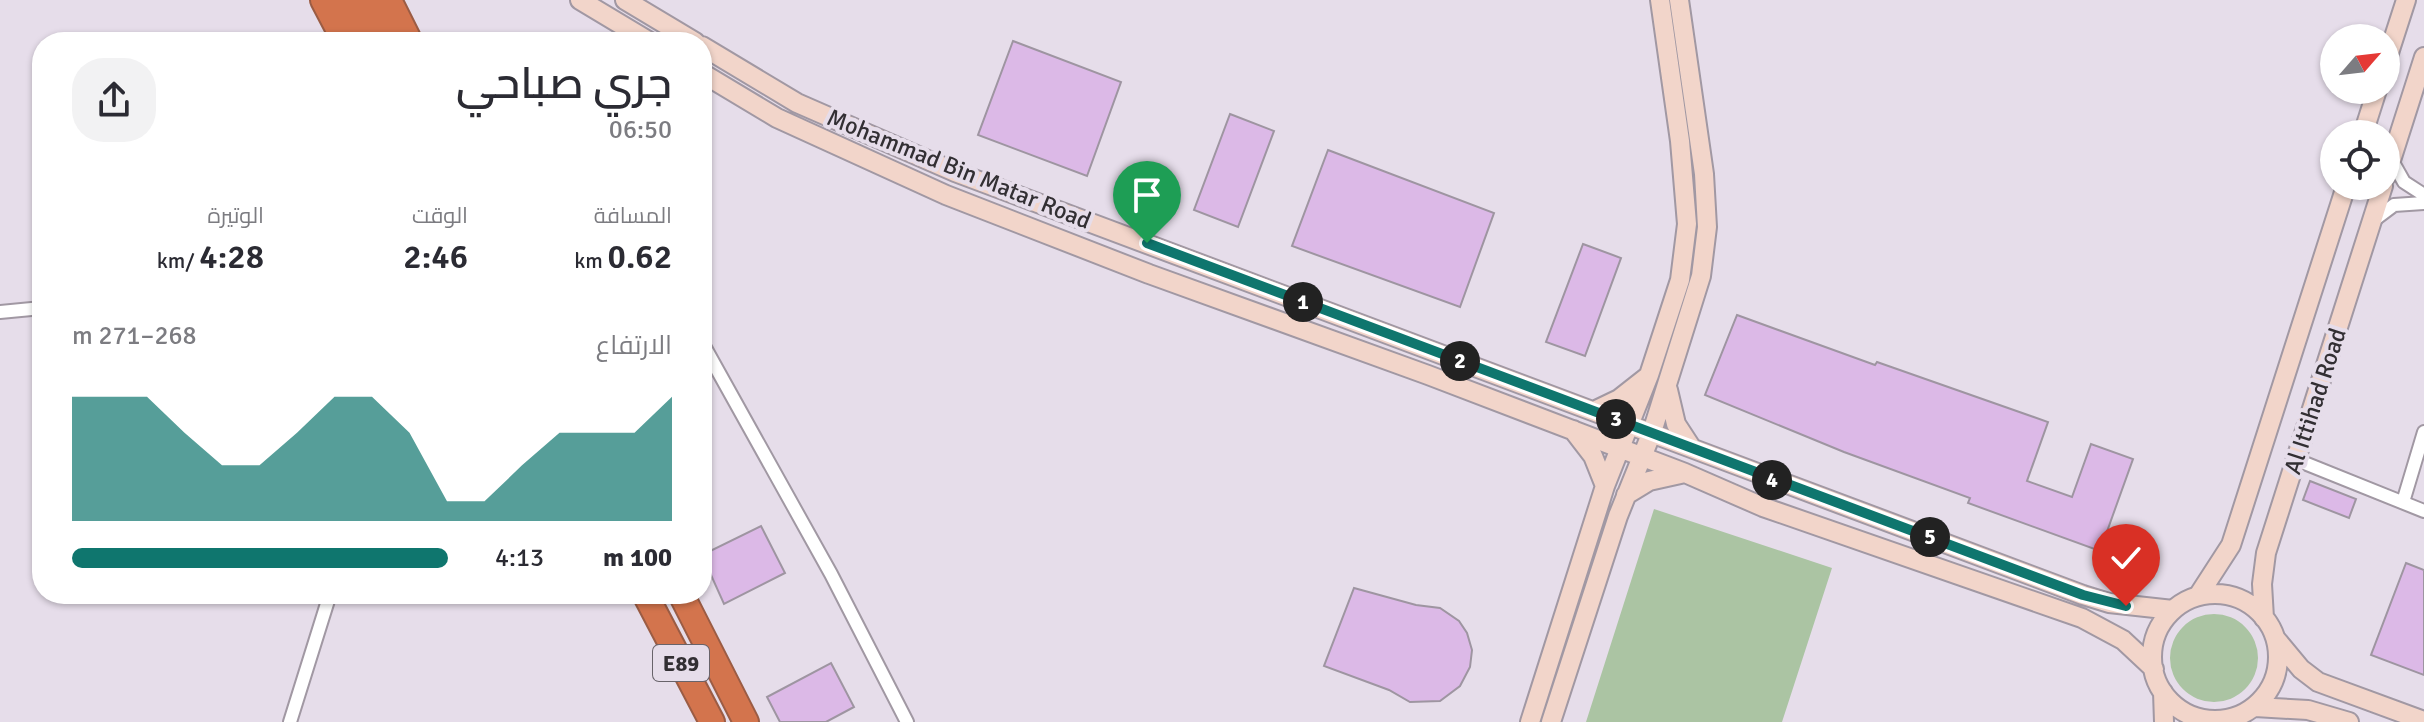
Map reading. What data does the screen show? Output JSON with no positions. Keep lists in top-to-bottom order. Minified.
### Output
{"streets":{"highway":["E89"],"street":["Mohammad Bin Matar Road","Al Ittihad Road"]},"crossings":[["Mohammad Bin Matar Road","Al Ittihad Road"]],"north":"top right","page":{"heading":["جري صباحي","06:50"],"stats":[["المسافة","0.62 km"],["الوقت","2:46"],["الوتيرة","4:28 /km"]],"pins":["1","2","3","4","5"],"chart":["الارتفاع","268–271 m"],"list":[{"name":"100 m","note":"4:13"}]}}
